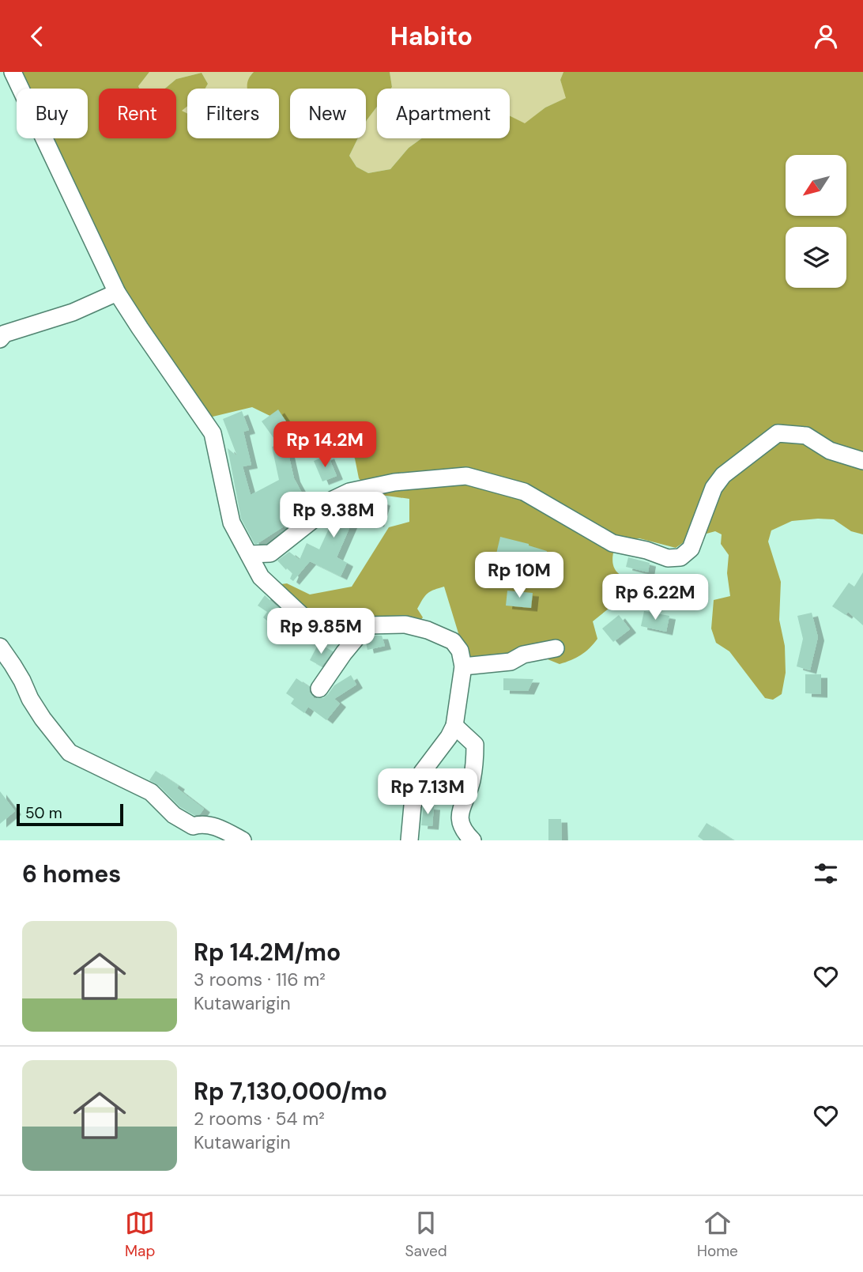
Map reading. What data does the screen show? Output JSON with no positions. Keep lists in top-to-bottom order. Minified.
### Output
{"scale_bar":"50 m","north":"bottom left","page":{"header":"Habito","chip":["Buy","Rent","Filters","New","Apartment"],"price":["Rp 14.2M","Rp 9.38M","Rp 10M","Rp 6.22M","Rp 9.85M","Rp 7.13M"],"scale":"50 m","heading":"6 homes","list":[{"name":"Rp 14.2M/mo","note":"3 rooms · 116 m² · Kutawarigin"},{"name":"Rp 7,130,000/mo","note":"2 rooms · 54 m² · Kutawarigin"}],"tabs":["Map","Saved","Home"]}}
